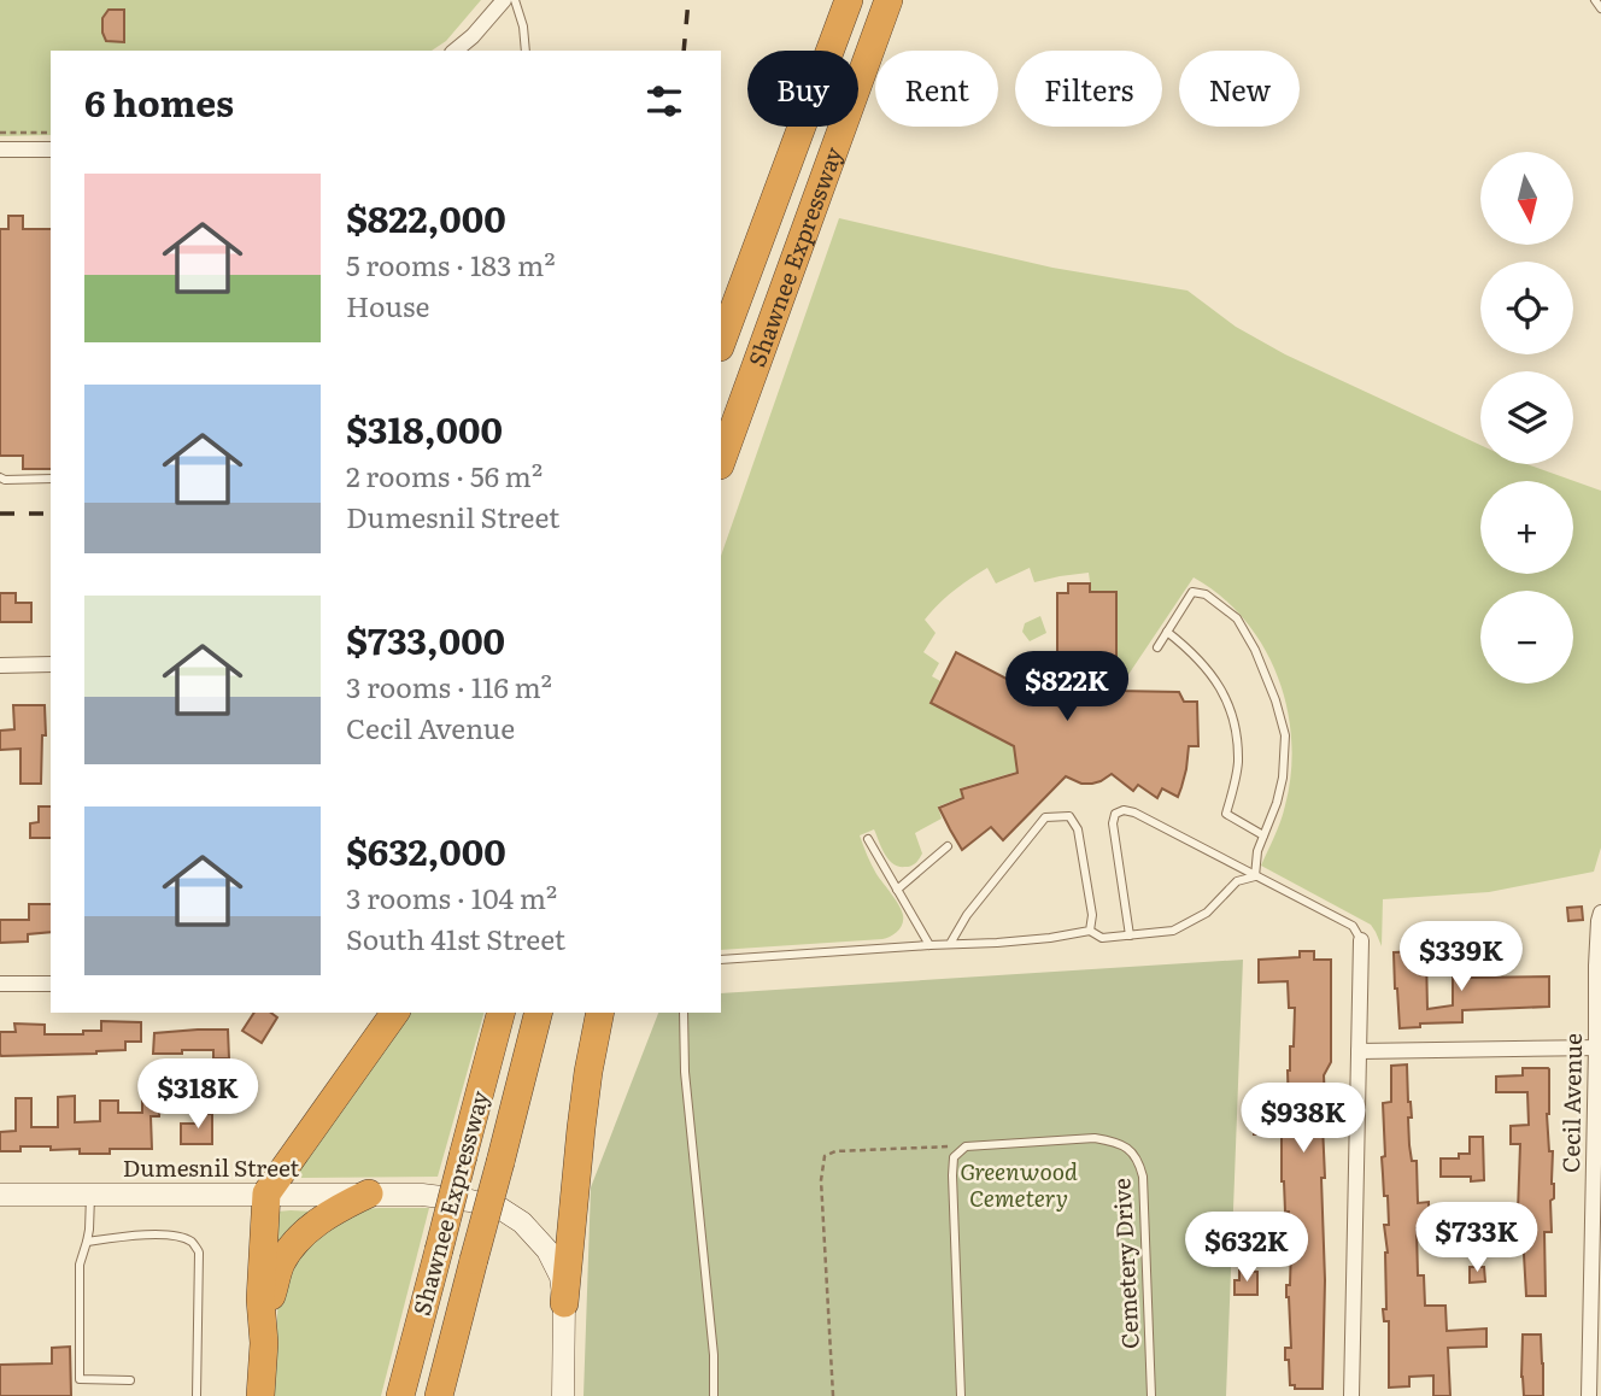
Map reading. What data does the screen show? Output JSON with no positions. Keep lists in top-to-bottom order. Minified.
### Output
{"streets":{"highway":["Shawnee Expressway"],"main road":["Dumesnil Street"],"street":["Cecil Avenue"],"lane":["Cemetery Drive"]},"parks":["Greenwood Cemetery"],"north":"bottom","page":{"chip":["Buy","Rent","Filters","New"],"heading":"6 homes","map_buttons":["+","−"],"list":[{"name":"$822,000","note":"5 rooms · 183 m² · House"},{"name":"$318,000","note":"2 rooms · 56 m² · Dumesnil Street"},{"name":"$733,000","note":"3 rooms · 116 m² · Cecil Avenue"},{"name":"$632,000","note":"3 rooms · 104 m² · South 41st Street"}],"price":["$822K","$339K","$318K","$938K","$733K","$632K"]}}
